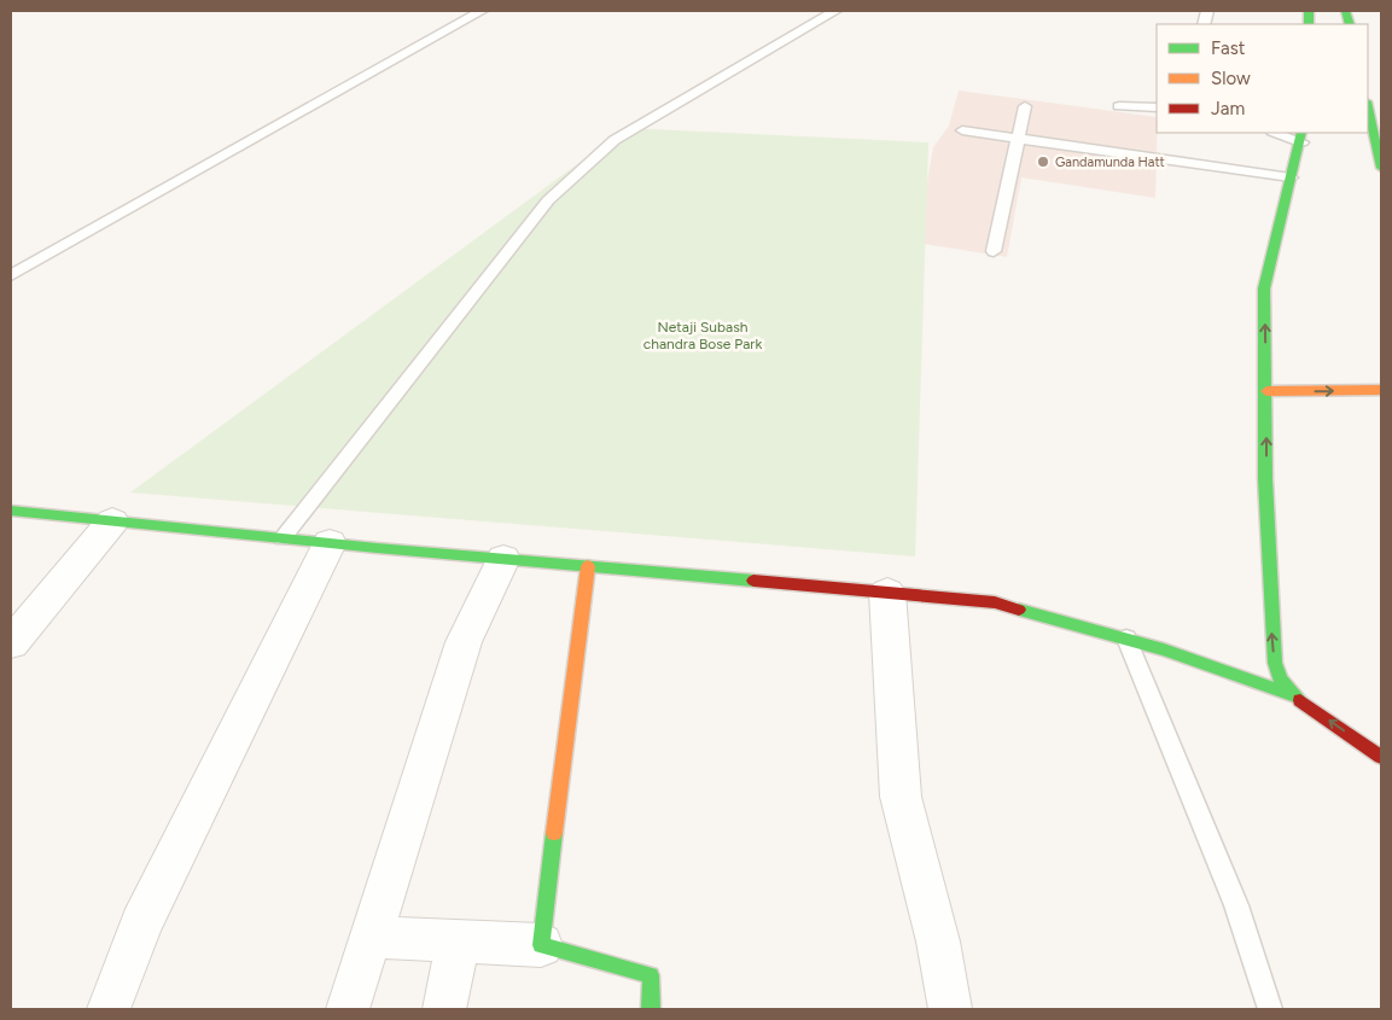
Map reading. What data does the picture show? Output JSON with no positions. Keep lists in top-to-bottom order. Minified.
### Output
{"parks":["Netaji Subash chandra Bose Park"],"places":["Gandamunda Hatt"],"legend":["Fast","Slow","Jam"]}
